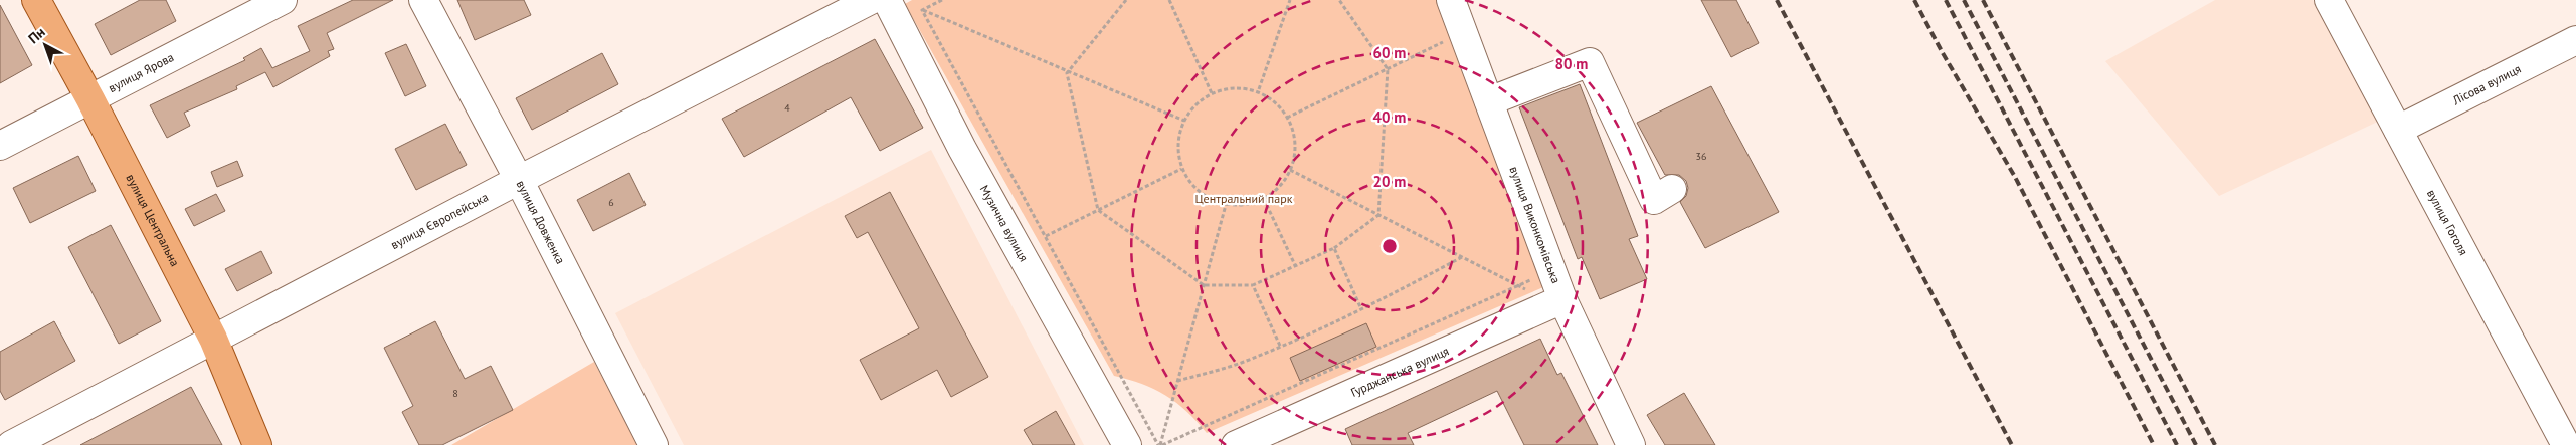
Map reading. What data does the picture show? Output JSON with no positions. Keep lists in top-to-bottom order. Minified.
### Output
{"streets":{"main road":["вулиця Центральна"],"street":["вулиця Ярова","Лісова вулиця","вулиця Європейська","вулиця Довженка","вулиця Гоголя","Музична вулиця","вулиця Виконкомівська","Гурджанська вулиця"]},"crossings":[["вулиця Ярова","вулиця Центральна"],["Лісова вулиця","вулиця Гоголя"],["вулиця Центральна","вулиця Європейська"],["вулиця Європейська","вулиця Довженка"],["вулиця Виконкомівська","Гурджанська вулиця"]],"parks":["Центральний парк"],"house_numbers":["4","36","6","8"],"north":"top left","rings":["60 m","80 m","40 m","20 m"]}
